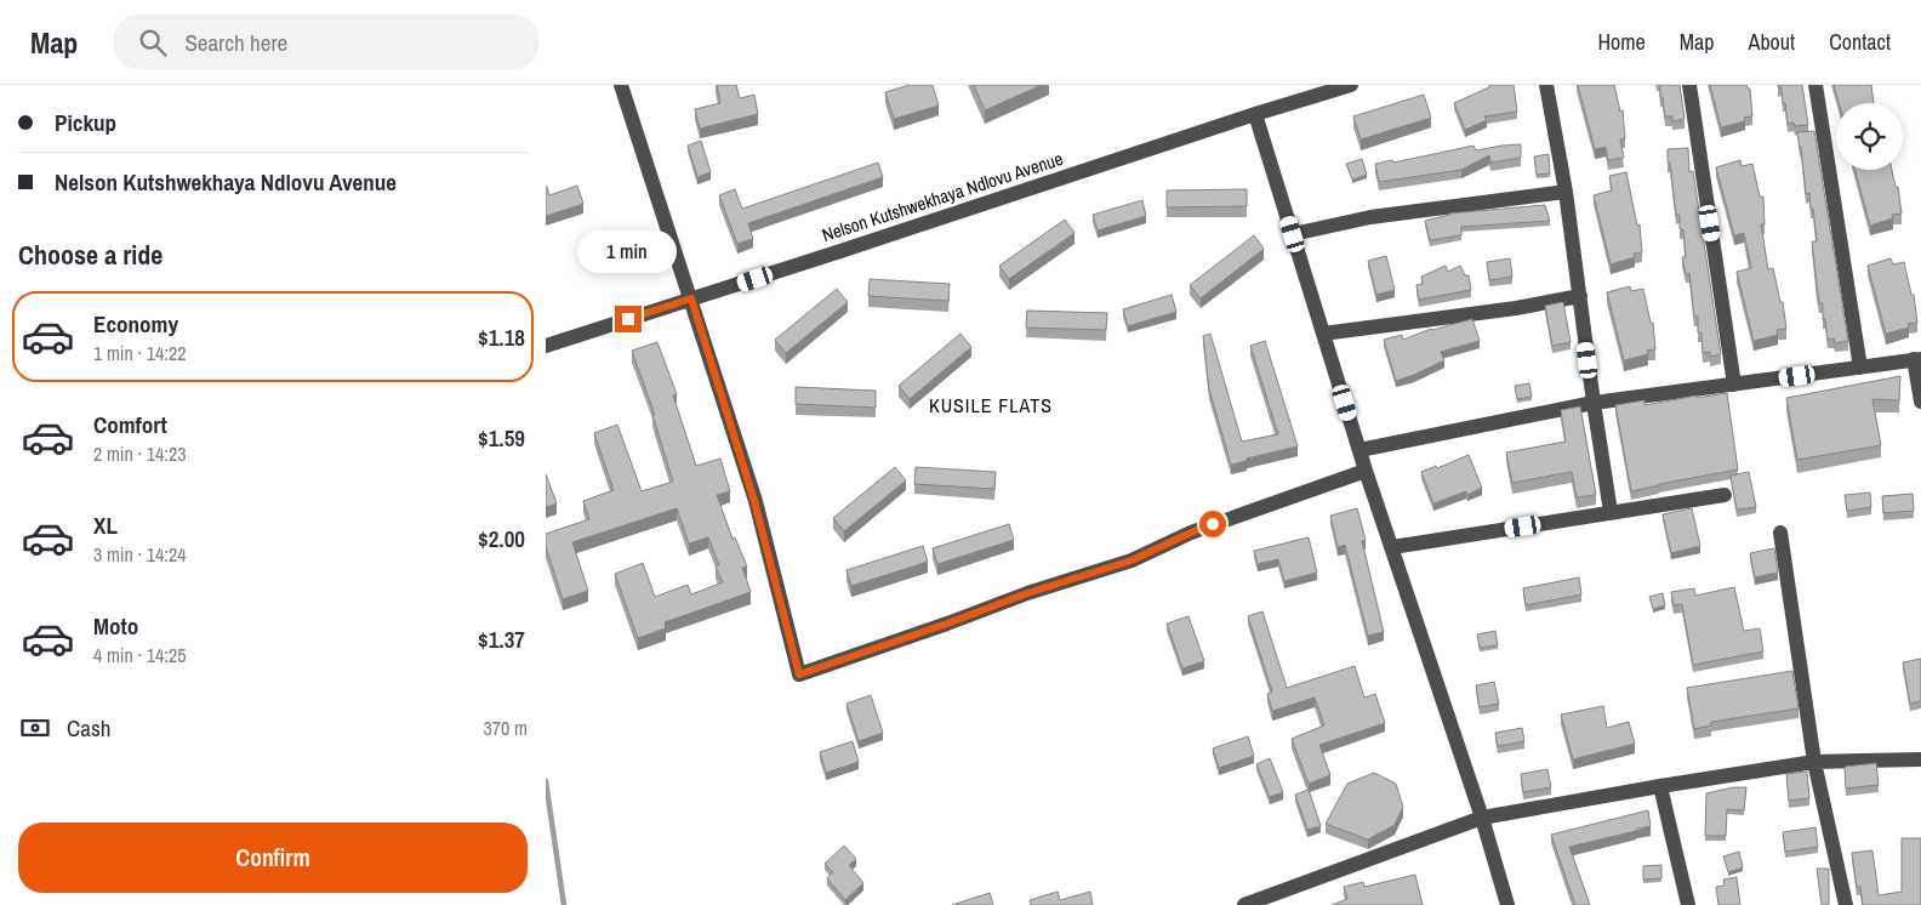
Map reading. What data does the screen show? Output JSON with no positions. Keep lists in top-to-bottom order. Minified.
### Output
{"streets":{"street":["Nelson Kutshwekhaya Ndlovu Avenue"]},"districts":["KUSILE FLATS"],"page":{"header":"Map","search":"Search here","nav":["Home","Map","About","Contact"],"banner":["Pickup","Nelson Kutshwekhaya Ndlovu Avenue"],"heading":"Choose a ride","bubble":"1 min","list":[{"name":"Economy","note":"1 min · 14:22","value":"$1.18"},{"name":"Comfort","note":"2 min · 14:23","value":"$1.59"},{"name":"XL","note":"3 min · 14:24","value":"$2.00"},{"name":"Moto","note":"4 min · 14:25","value":"$1.37"}],"pay":["Cash","370 m"],"buttons":"Confirm"}}
